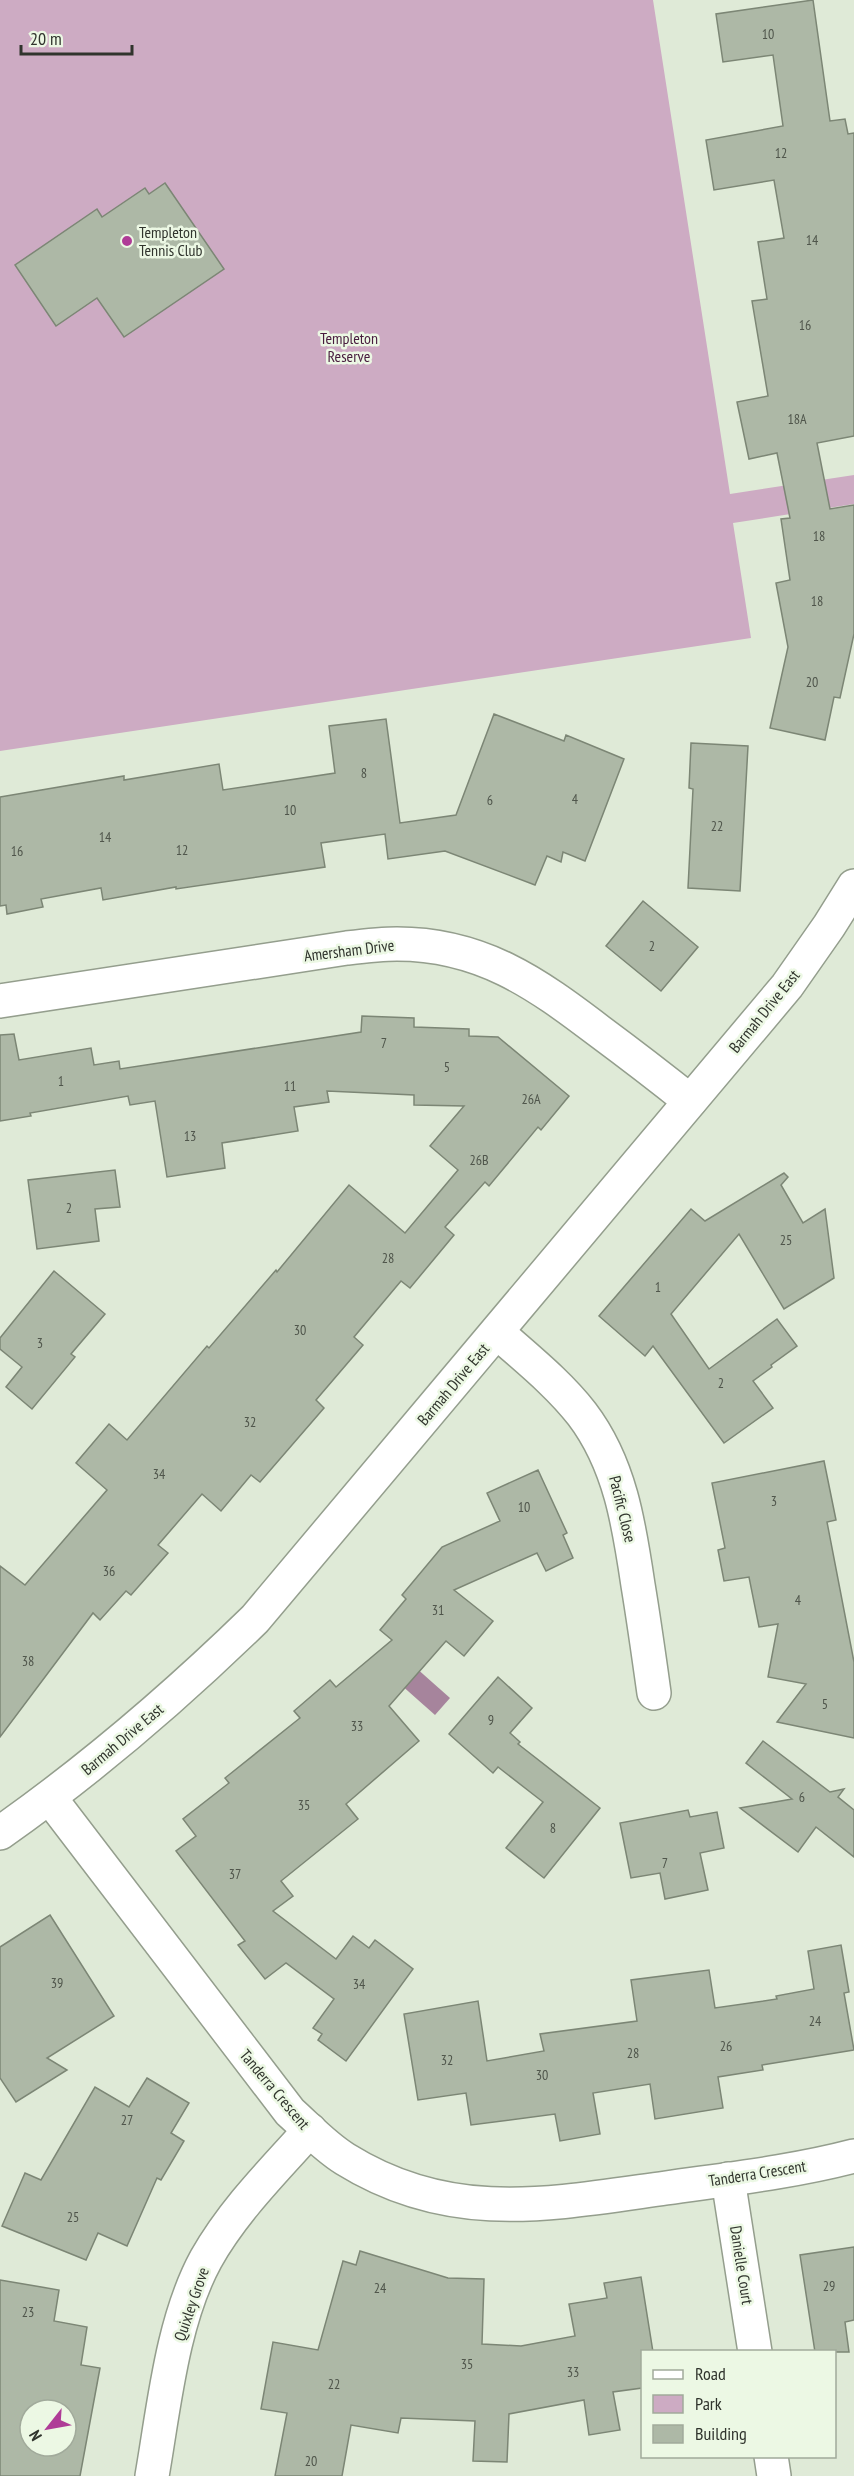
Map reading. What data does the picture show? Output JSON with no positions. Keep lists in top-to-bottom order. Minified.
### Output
{"streets":{"street":["Amersham Drive","Barmah Drive East","Pacific Close","Tanderra Crescent","Danielle Court","Quixley Grove"]},"crossings":[["Amersham Drive","Barmah Drive East"],["Barmah Drive East","Pacific Close"],["Barmah Drive East","Tanderra Crescent"],["Tanderra Crescent","Danielle Court"],["Tanderra Crescent","Quixley Grove"]],"parks":["Templeton Reserve"],"places":["Templeton Tennis Club"],"house_numbers":["10","12","14","16","18A","18","18","20","8","4","6","10","22","14","12","16","2","7","5","1","11","26A","13","26B","2","25","28","1","30","3","2","32","34","3","10","36","4","31","38","5","9","33","6","35","8","7","37","39","34","24","26","28","32","30","27","25","29","24","23","35","33","22","20"],"legend":["Road","Park","Building"],"scale_bar":"20 m","north":"bottom left"}
